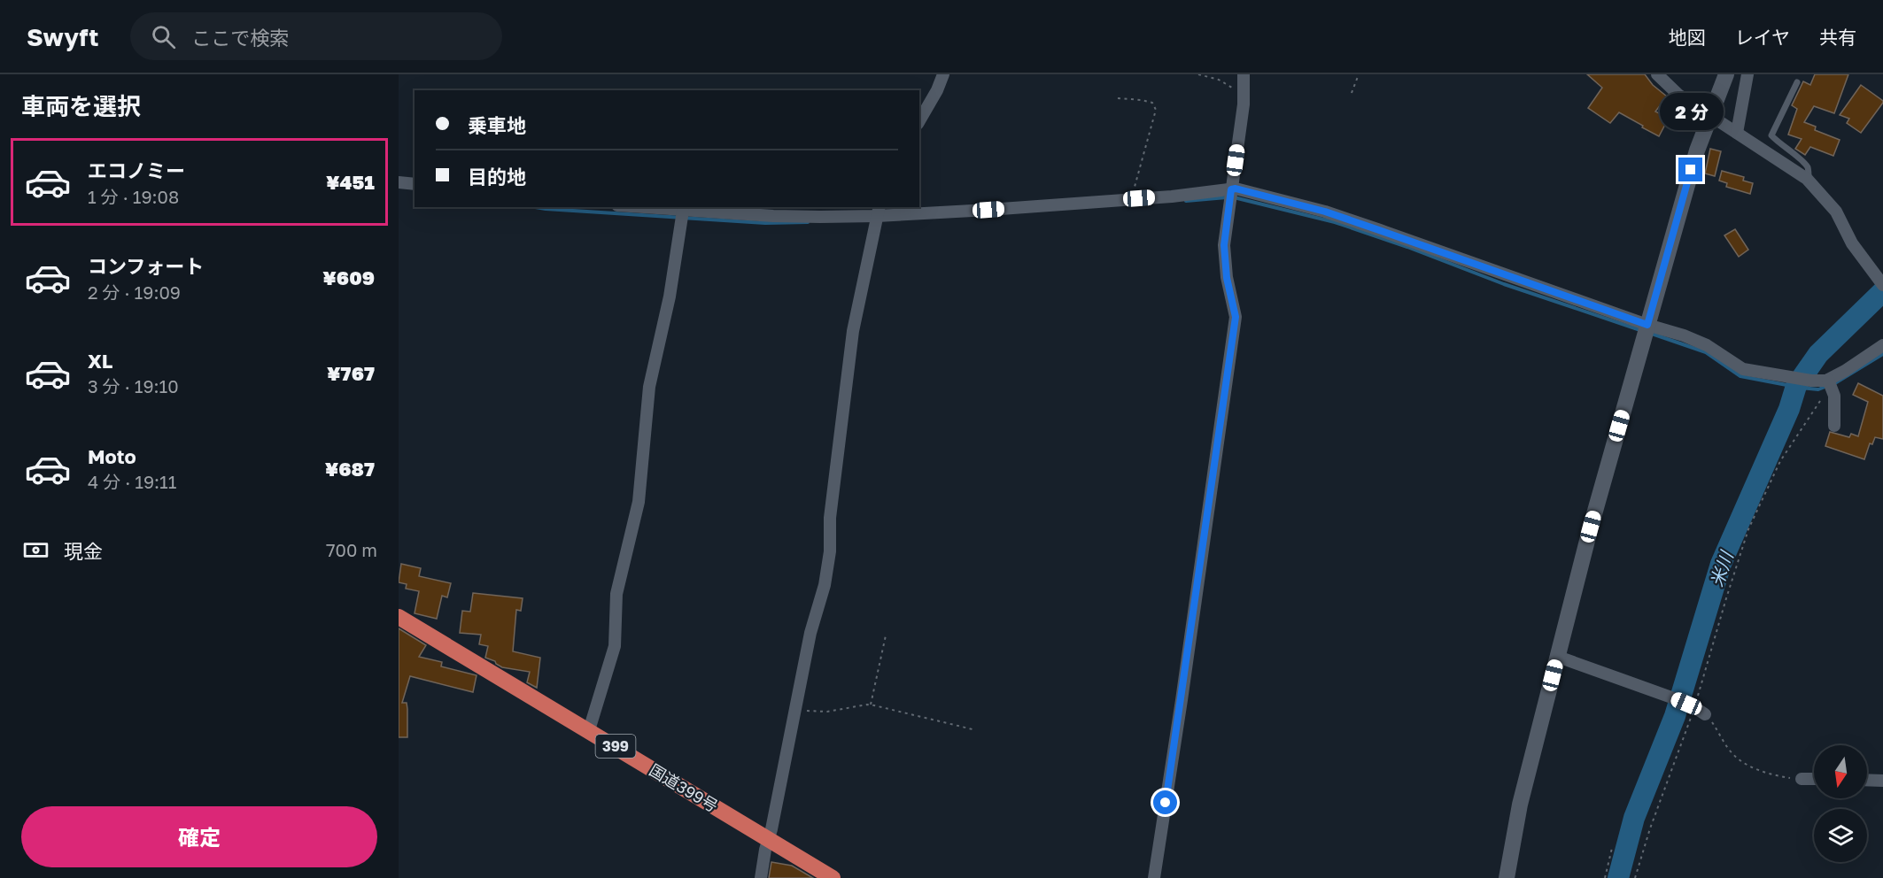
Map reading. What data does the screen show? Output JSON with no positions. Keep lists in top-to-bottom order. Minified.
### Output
{"streets":{"highway":["399","国道399号"]},"water":["米川"],"north":"bottom","page":{"header":"Swyft","search":"ここで検索","nav":["地図","レイヤ","共有"],"heading":"車両を選択","banner":["乗車地","目的地"],"bubble":"2 分","list":[{"name":"エコノミー","note":"1 分 · 19:08","value":"¥451"},{"name":"コンフォート","note":"2 分 · 19:09","value":"¥609"},{"name":"XL","note":"3 分 · 19:10","value":"¥767"},{"name":"Moto","note":"4 分 · 19:11","value":"¥687"}],"pay":["現金","700 m"],"buttons":"確定"}}
